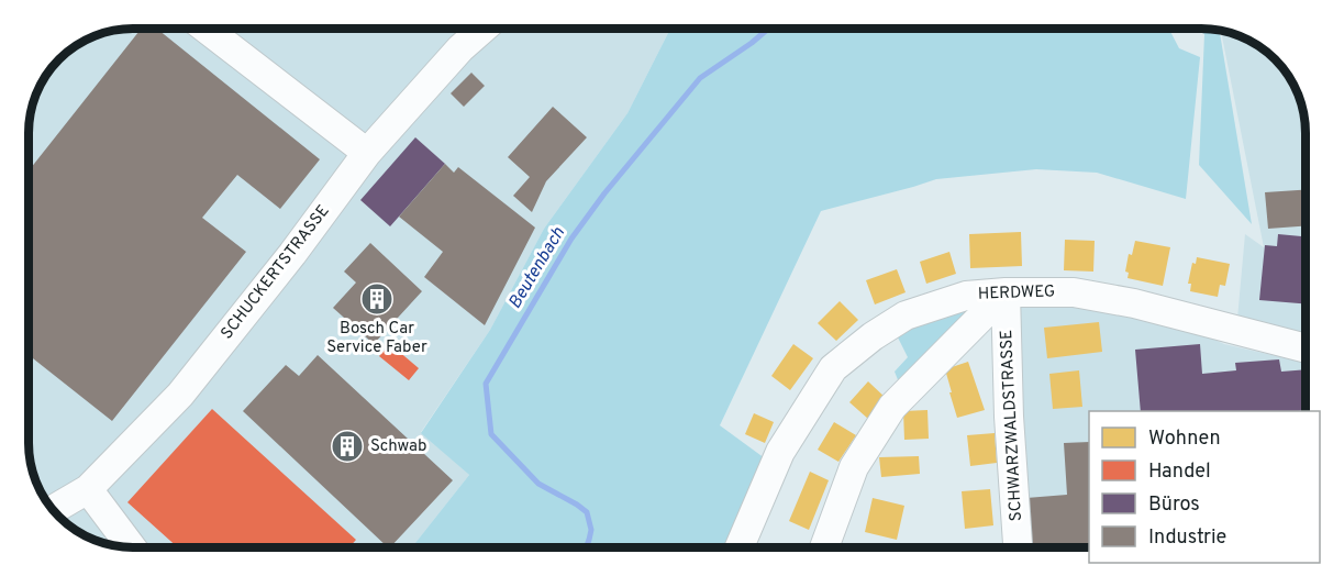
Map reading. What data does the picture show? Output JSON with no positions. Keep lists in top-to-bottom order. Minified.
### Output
{"streets":{"street":["SCHUCKERTSTRASSE","HERDWEG","SCHWARZWALDSTRASSE"]},"crossings":[["HERDWEG","SCHWARZWALDSTRASSE"]],"water":["Beutenbach"],"places":{"building":["Bosch Car Service Faber","Schwab"]},"legend":["Wohnen","Handel","Büros","Industrie"]}
